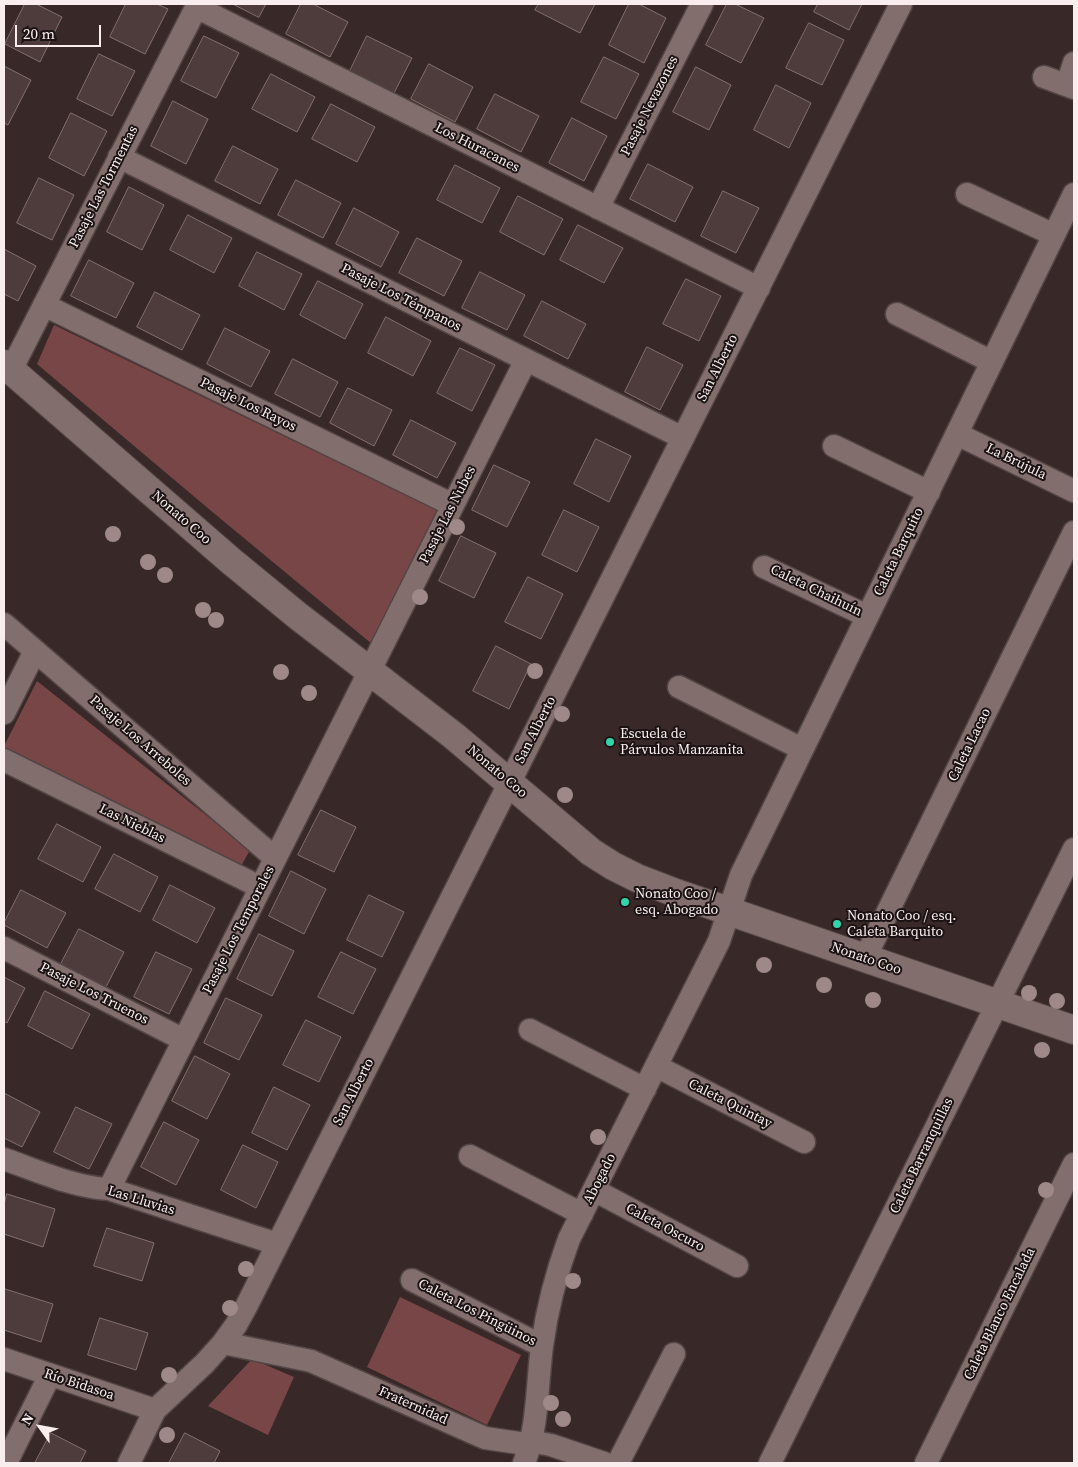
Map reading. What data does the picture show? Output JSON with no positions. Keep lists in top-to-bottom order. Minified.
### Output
{"streets":{"main road":["Nonato Coo"],"street":["Pasaje Nevazones","Los Huracanes","Pasaje Las Tormentas","Pasaje Los Témpanos","San Alberto","Pasaje Los Rayos","La Brújula","Pasaje Las Nubes","Caleta Barquito","Caleta Chaihuín","Pasaje Los Arreboles","Caleta Lacao","Las Nieblas","Pasaje Los Temporales","Pasaje Los Truenos","Caleta Quintay","Caleta Barranquillas","Abogado","Las Lluvias","Caleta Oscuro","Caleta Los Pingüinos","Caleta Blanco Encalada","Río Bidasoa","Fraternidad"]},"crossings":[["Pasaje Nevazones","Los Huracanes"],["Los Huracanes","Pasaje Las Tormentas"],["Los Huracanes","San Alberto"],["Pasaje Las Tormentas","Pasaje Los Témpanos"],["Pasaje Las Tormentas","Pasaje Los Rayos"],["Pasaje Las Tormentas","Nonato Coo"],["Pasaje Los Témpanos","San Alberto"],["Pasaje Los Témpanos","Pasaje Las Nubes"],["San Alberto","Nonato Coo"],["San Alberto","Las Lluvias"],["San Alberto","Río Bidasoa"],["San Alberto","Fraternidad"],["Pasaje Los Rayos","Pasaje Las Nubes"],["La Brújula","Caleta Barquito"],["Pasaje Las Nubes","Nonato Coo"],["Pasaje Las Nubes","Pasaje Los Temporales"],["Nonato Coo","Caleta Barquito"],["Nonato Coo","Caleta Lacao"],["Nonato Coo","Pasaje Los Temporales"],["Nonato Coo","Caleta Barranquillas"],["Nonato Coo","Abogado"],["Caleta Barquito","Caleta Chaihuín"],["Caleta Barquito","Abogado"],["Pasaje Los Arreboles","Pasaje Los Temporales"],["Las Nieblas","Pasaje Los Temporales"],["Pasaje Los Temporales","Pasaje Los Truenos"],["Pasaje Los Temporales","Las Lluvias"],["Caleta Quintay","Abogado"],["Abogado","Caleta Oscuro"],["Abogado","Caleta Los Pingüinos"],["Abogado","Fraternidad"]],"places":["Escuela de Párvulos Manzanita","Nonato Coo / esq. Abogado","Nonato Coo / esq. Caleta Barquito"],"scale_bar":"20 m","north":"top left"}
